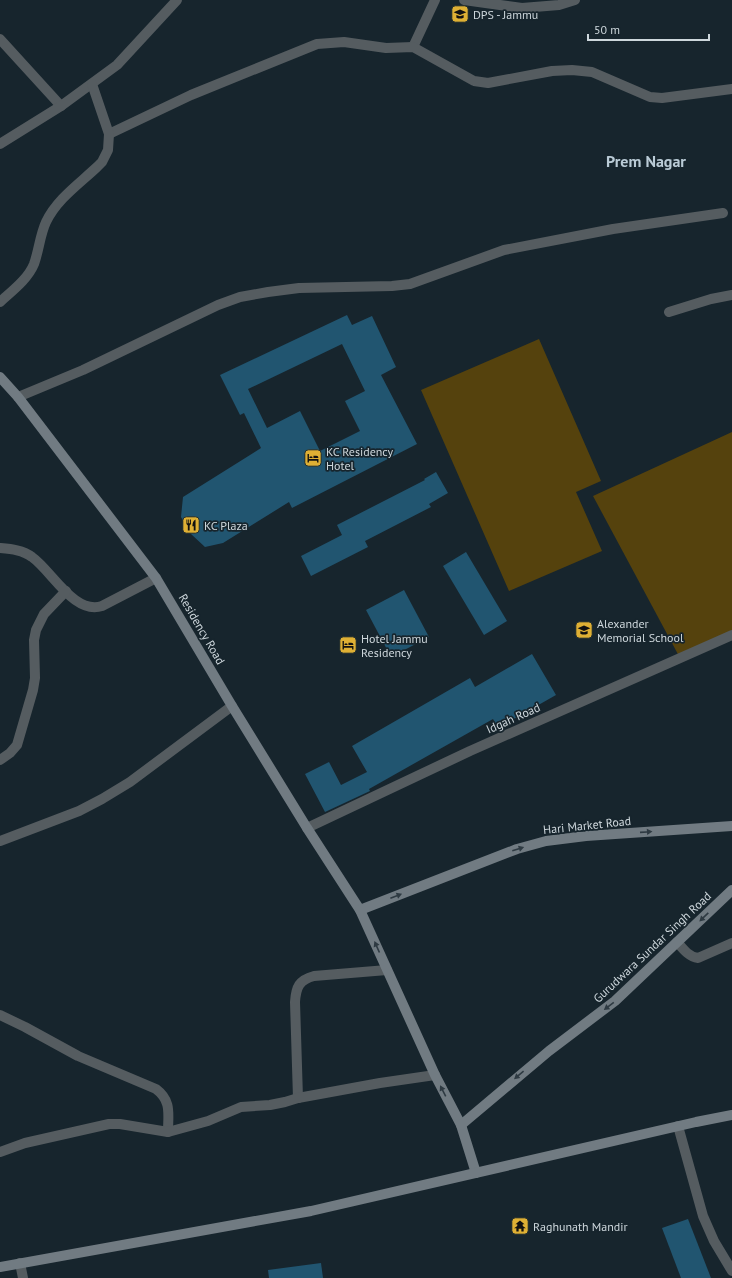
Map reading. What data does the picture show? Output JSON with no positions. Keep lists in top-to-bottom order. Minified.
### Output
{"streets":{"street":["Residency Road","Idgah Road","Hari Market Road","Gurudwara Sundar Singh Road"]},"crossings":[["Residency Road","Idgah Road"],["Residency Road","Hari Market Road"],["Residency Road","Gurudwara Sundar Singh Road"]],"one_way":["Hari Market Road","Gurudwara Sundar Singh Road"],"districts":["Prem Nagar"],"places":{"school or university":["DPS - Jammu","Alexander Memorial School"],"hotel":["KC Residency Hotel","Hotel Jammu Residency"],"restaurant":["KC Plaza"],"temple":["Raghunath Mandir"]},"scale_bar":"50 m"}
